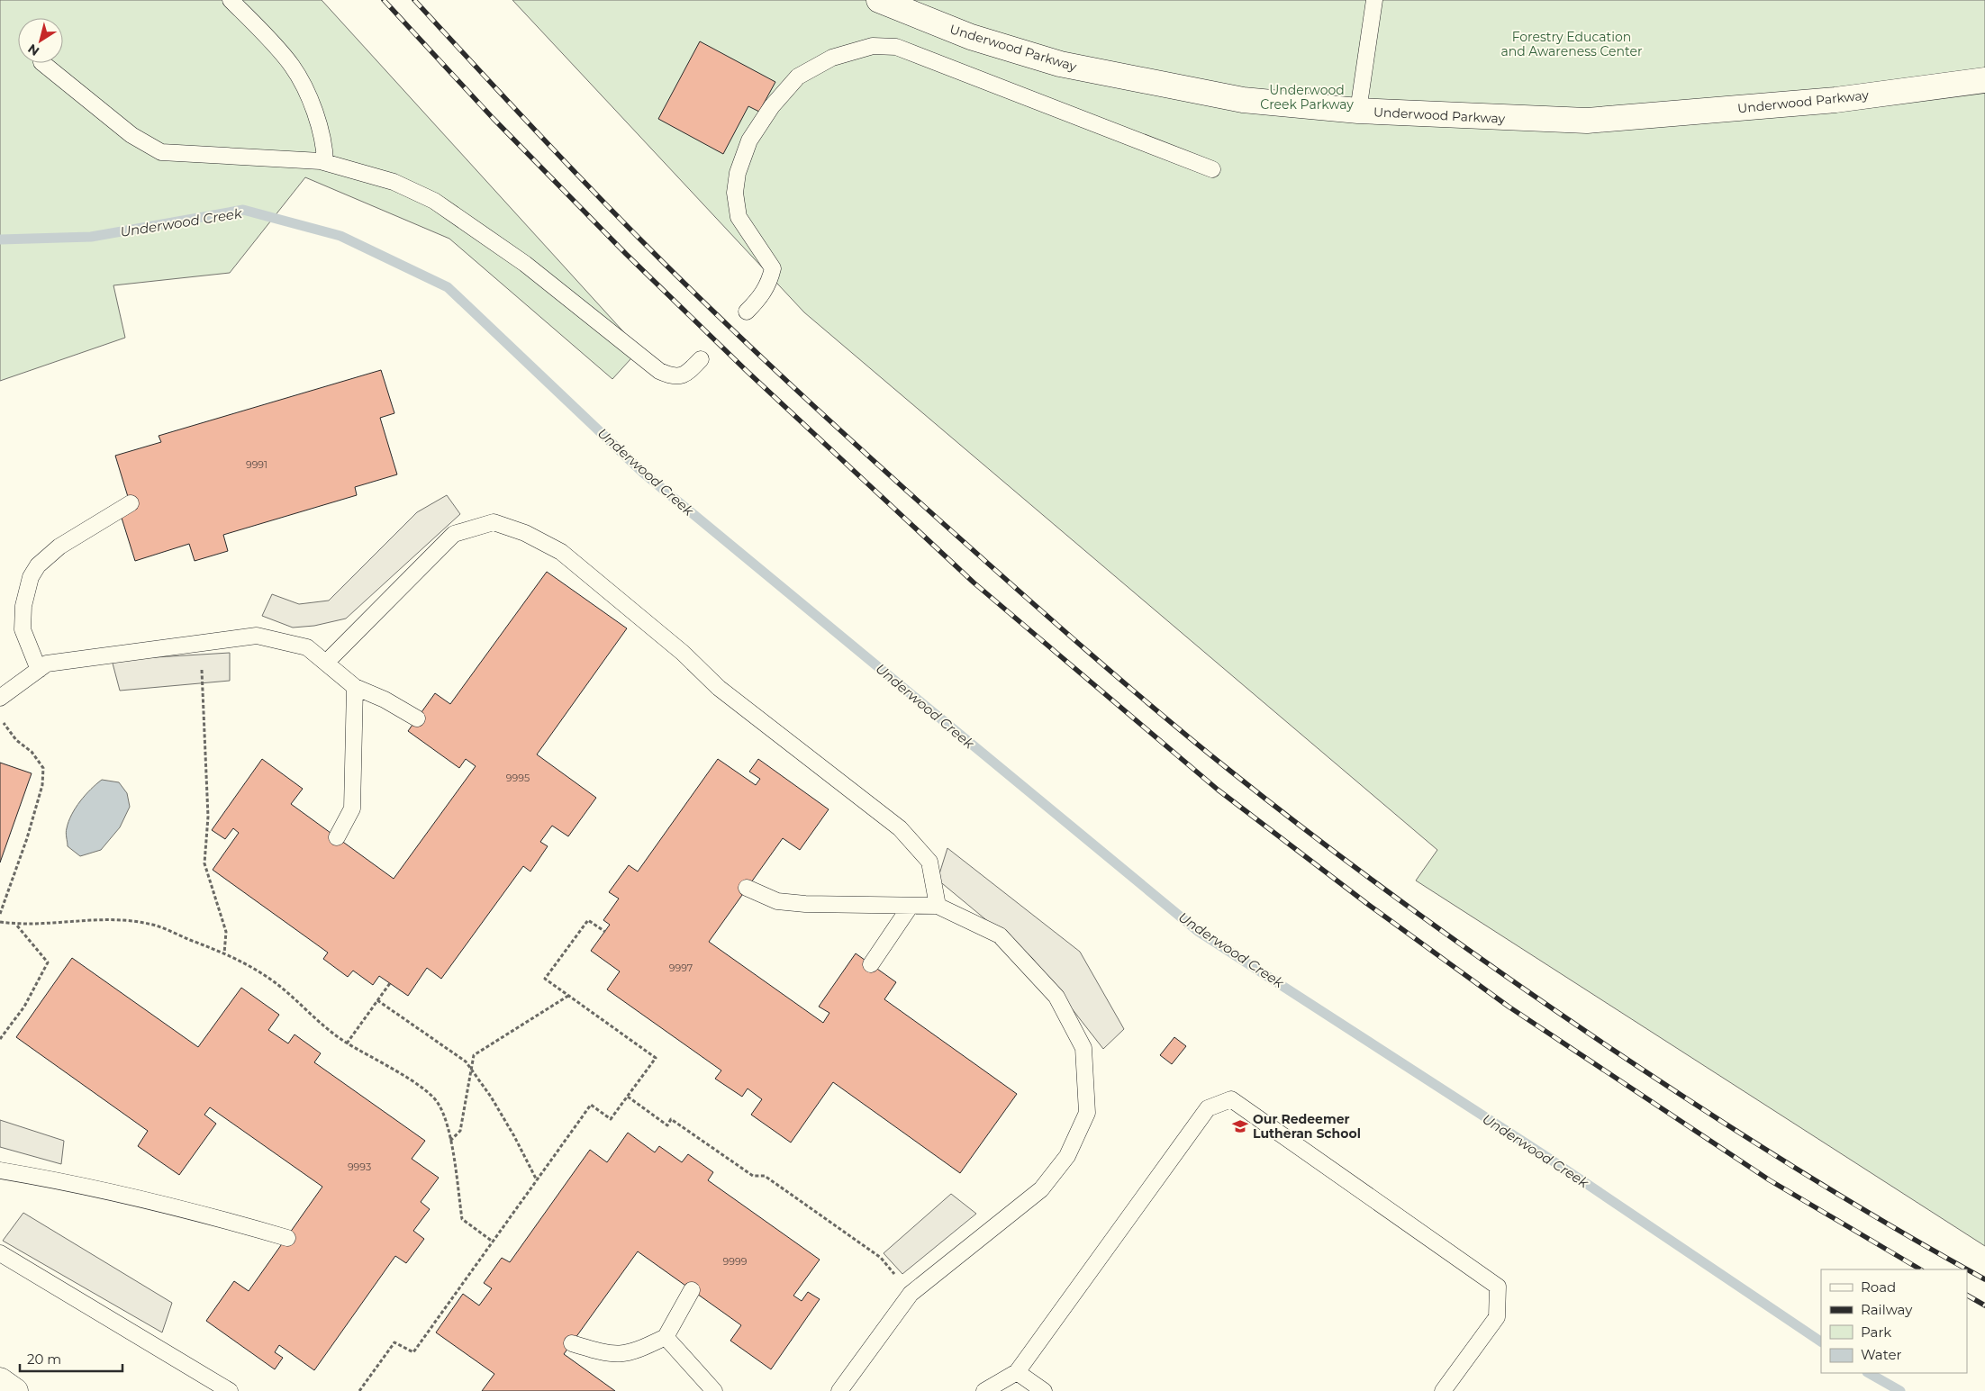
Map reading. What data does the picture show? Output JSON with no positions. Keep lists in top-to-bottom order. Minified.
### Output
{"streets":{"street":["Underwood Parkway"]},"water":["Underwood Creek"],"parks":["Forestry Education and Awareness Center","Underwood Creek Parkway"],"places":{"school or university":["Our Redeemer Lutheran School"]},"house_numbers":["9991","9995","9997","9993","9999"],"legend":["Road","Railway","Park","Water"],"scale_bar":"20 m","north":"bottom left"}
